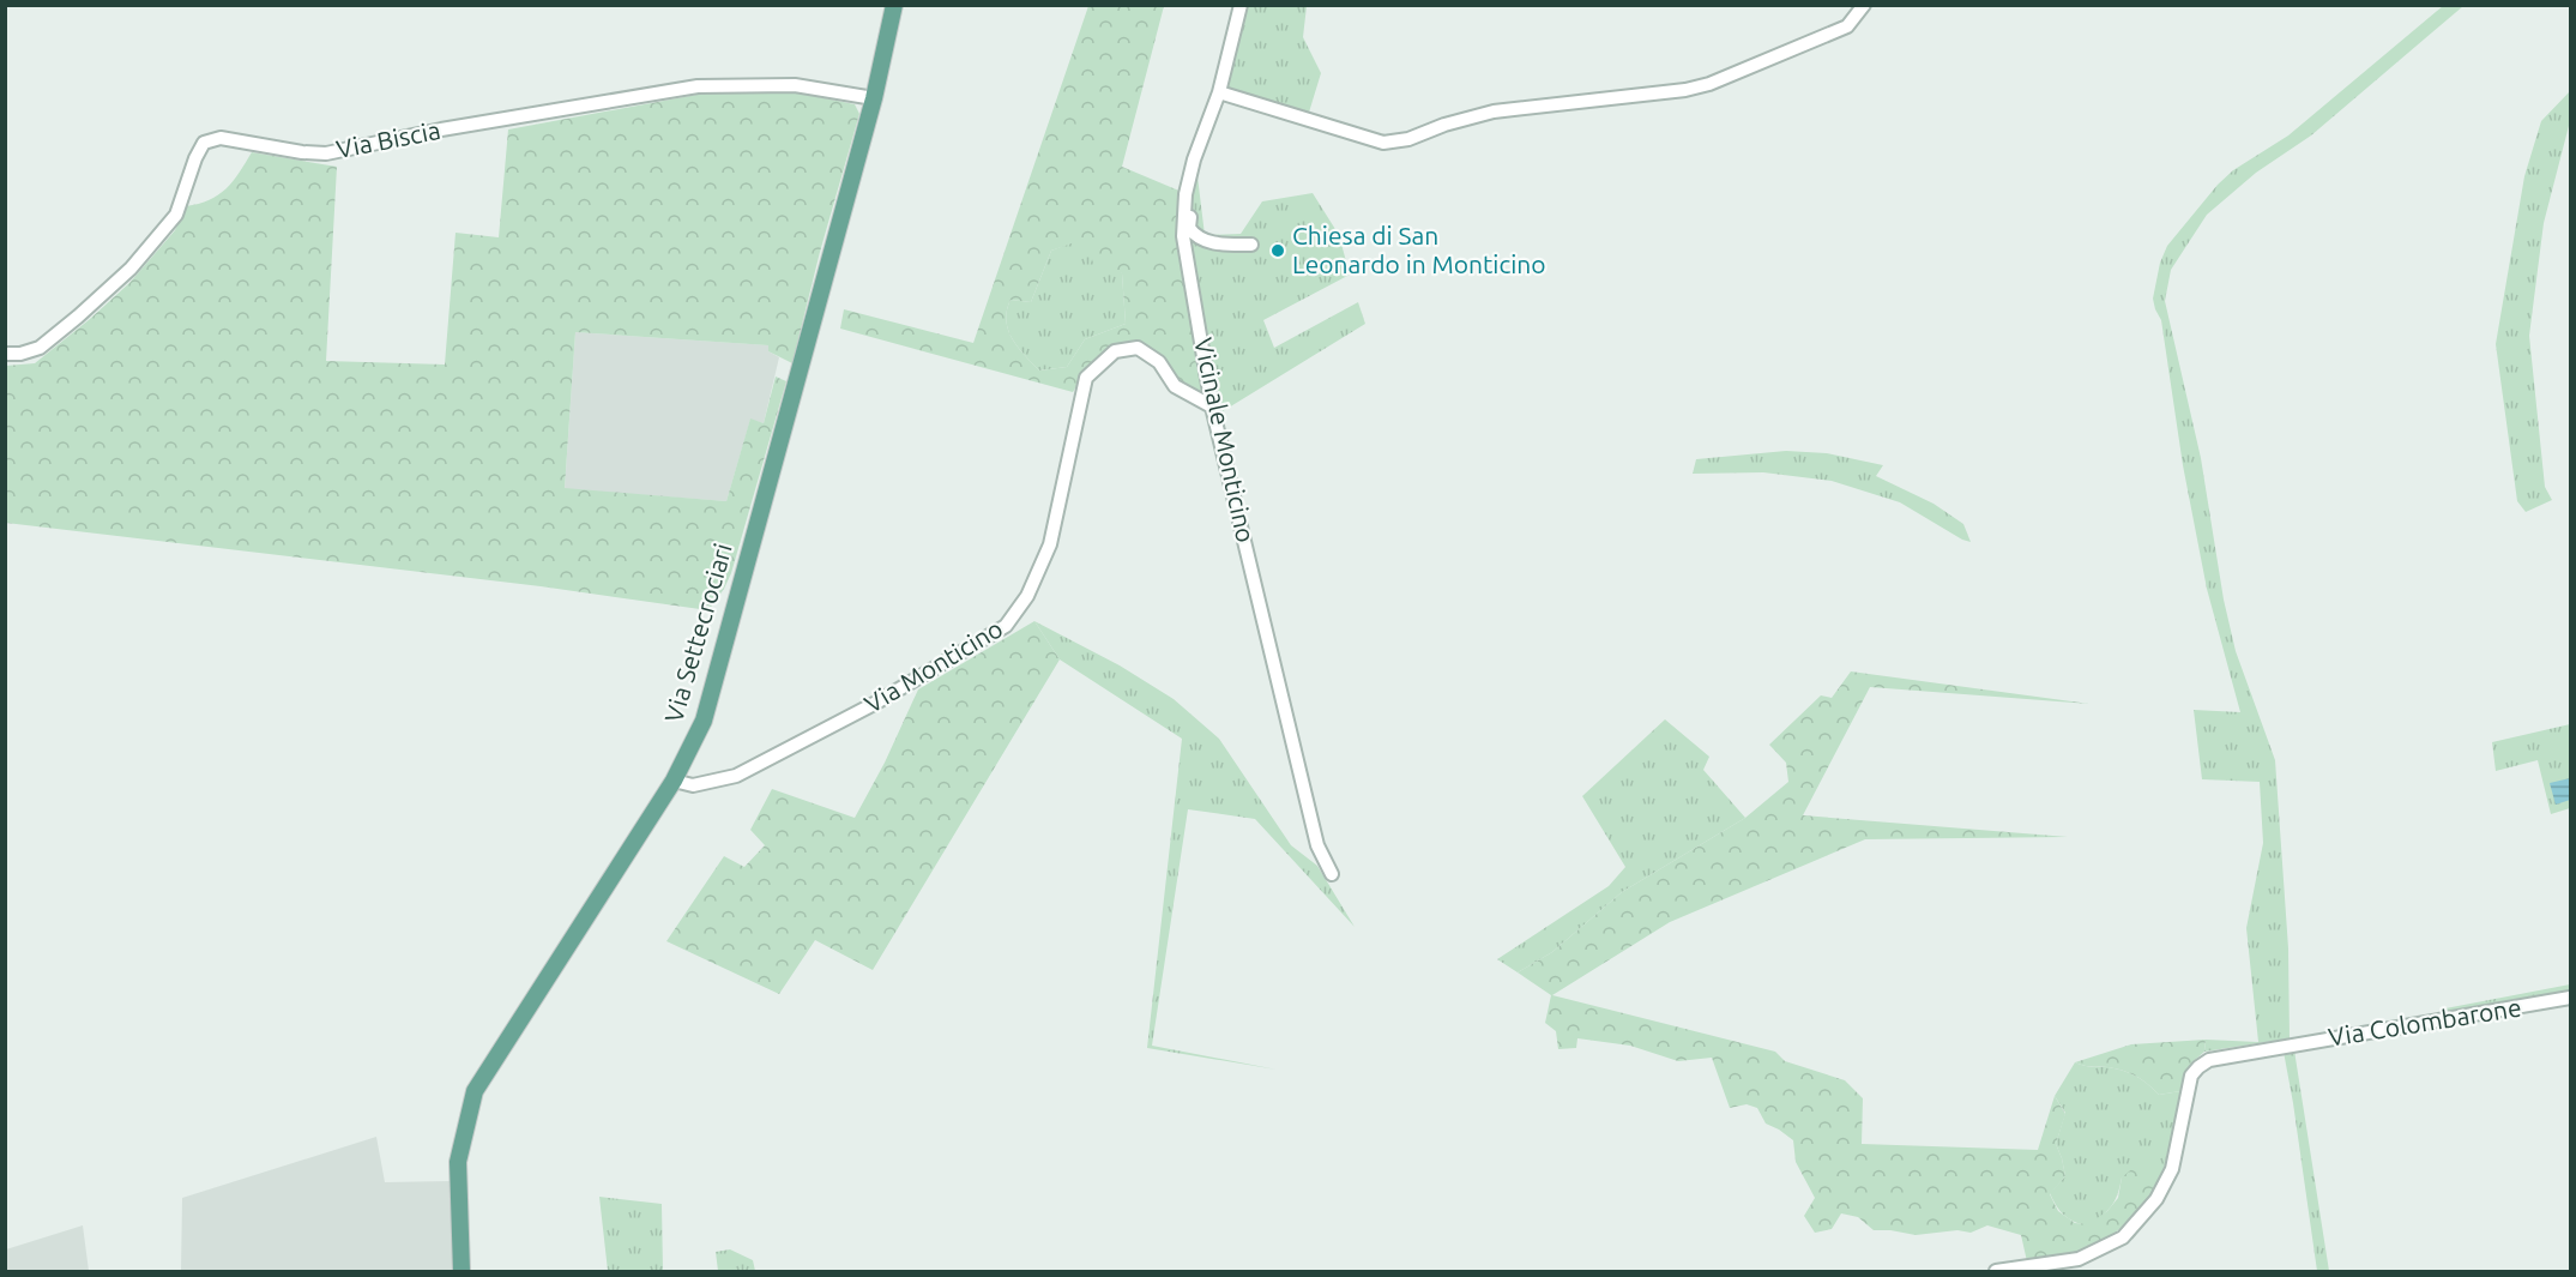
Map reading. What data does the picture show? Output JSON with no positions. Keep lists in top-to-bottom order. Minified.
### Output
{"streets":{"main road":["Via Settecrociari"],"street":["Via Biscia","Vicinale Monticino","Via Monticino","Via Colombarone"]},"crossings":[["Via Biscia","Via Settecrociari"],["Vicinale Monticino","Via Monticino"],["Via Settecrociari","Via Monticino"]],"places":["Chiesa di San Leonardo in Monticino"]}
